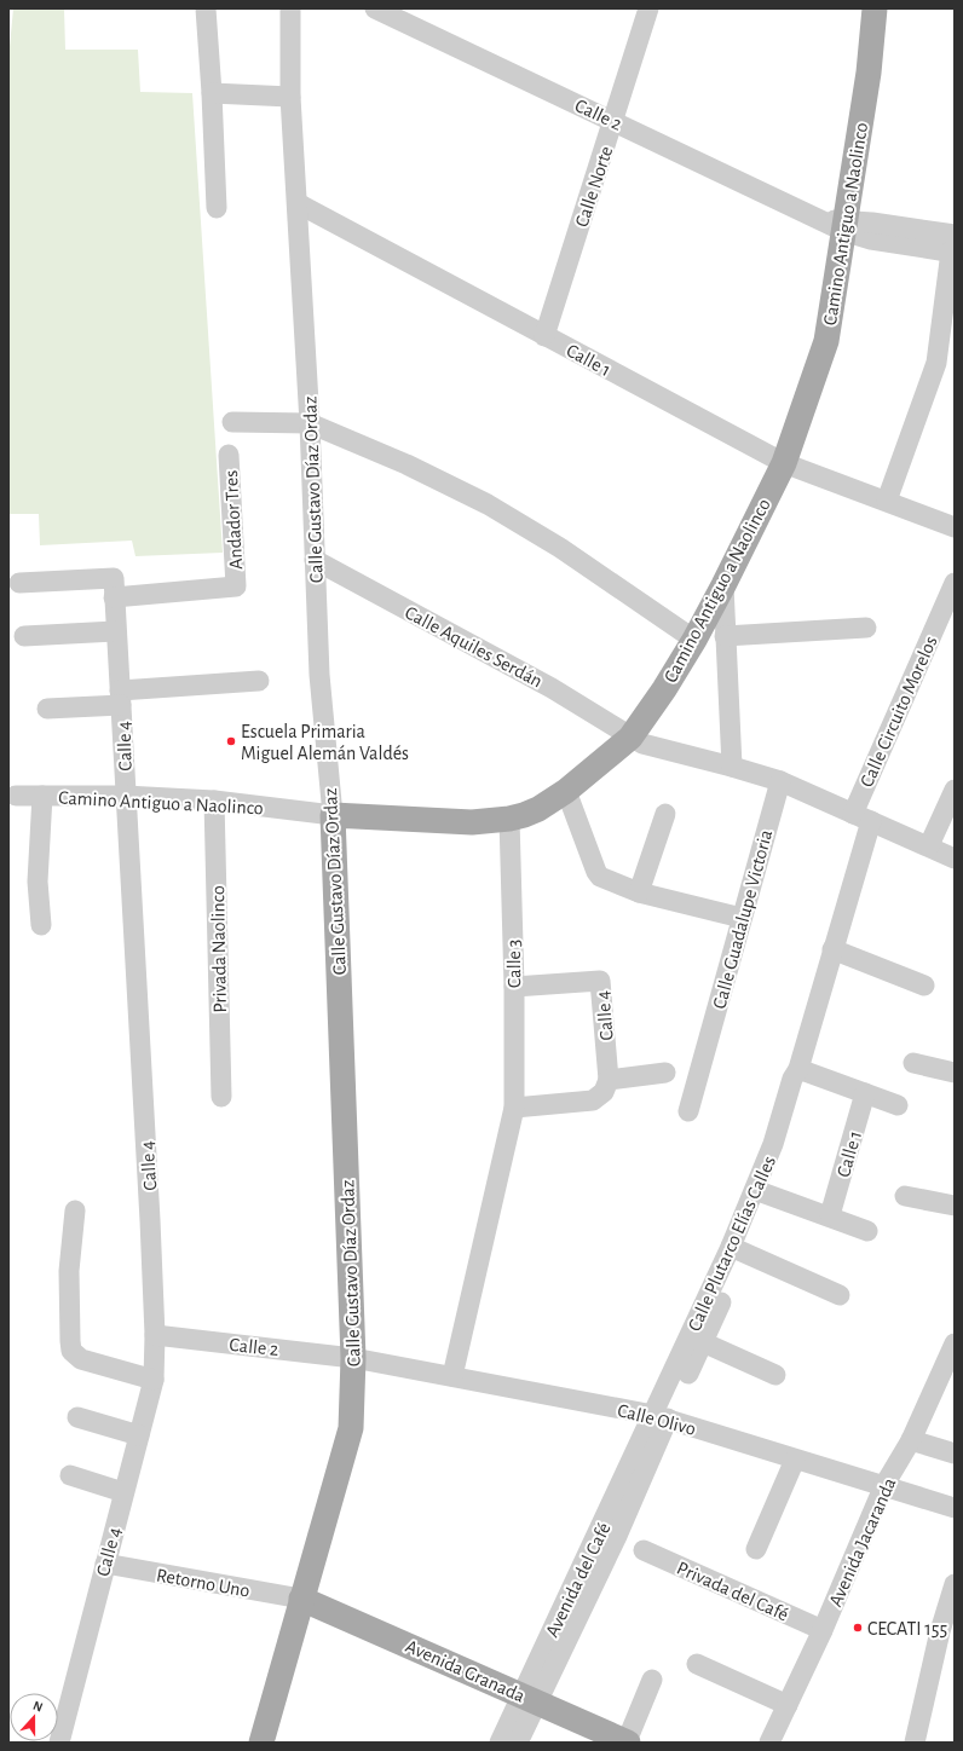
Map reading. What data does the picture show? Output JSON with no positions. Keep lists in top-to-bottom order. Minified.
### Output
{"streets":{"main road":["Camino Antiguo a Naolinco","Calle Gustavo Díaz Ordaz","Avenida Granada"],"street":["Calle 2","Calle Norte","Calle 1","Andador Tres","Calle Aquiles Serdán","Calle Circuito Morelos","Calle 4","Calle Guadalupe Victoria","Privada Naolinco","Calle 3","Calle Plutarco Elías Calles","Calle Olivo","Avenida Jacaranda","Avenida del Café","Retorno Uno","Privada del Café"]},"crossings":[["Calle 2","Calle Norte"],["Calle 2","Camino Antiguo a Naolinco"],["Calle 2","Calle Gustavo Díaz Ordaz"],["Calle 2","Calle 4"],["Calle 2","Calle Olivo"],["Calle Norte","Calle 1"],["Camino Antiguo a Naolinco","Calle 1"],["Camino Antiguo a Naolinco","Calle Gustavo Díaz Ordaz"],["Camino Antiguo a Naolinco","Calle Aquiles Serdán"],["Camino Antiguo a Naolinco","Calle 4"],["Camino Antiguo a Naolinco","Privada Naolinco"],["Camino Antiguo a Naolinco","Calle 3"],["Calle 1","Calle Gustavo Díaz Ordaz"],["Calle Gustavo Díaz Ordaz","Calle Aquiles Serdán"],["Calle Gustavo Díaz Ordaz","Calle Olivo"],["Calle Gustavo Díaz Ordaz","Retorno Uno"],["Calle Gustavo Díaz Ordaz","Avenida Granada"],["Andador Tres","Calle 4"],["Calle Aquiles Serdán","Calle Circuito Morelos"],["Calle Aquiles Serdán","Calle Guadalupe Victoria"],["Calle Aquiles Serdán","Calle Plutarco Elías Calles"],["Calle Circuito Morelos","Calle Plutarco Elías Calles"],["Calle 4","Calle 3"],["Calle 4","Retorno Uno"],["Calle 3","Calle Olivo"],["Calle Plutarco Elías Calles","Calle Olivo"],["Calle Plutarco Elías Calles","Avenida del Café"],["Calle Olivo","Avenida Jacaranda"],["Calle Olivo","Avenida del Café"],["Avenida Jacaranda","Privada del Café"],["Avenida del Café","Avenida Granada"],["Retorno Uno","Avenida Granada"]],"places":["Escuela Primaria Miguel Alemán Valdés","CECATI 155"],"north":"top"}
